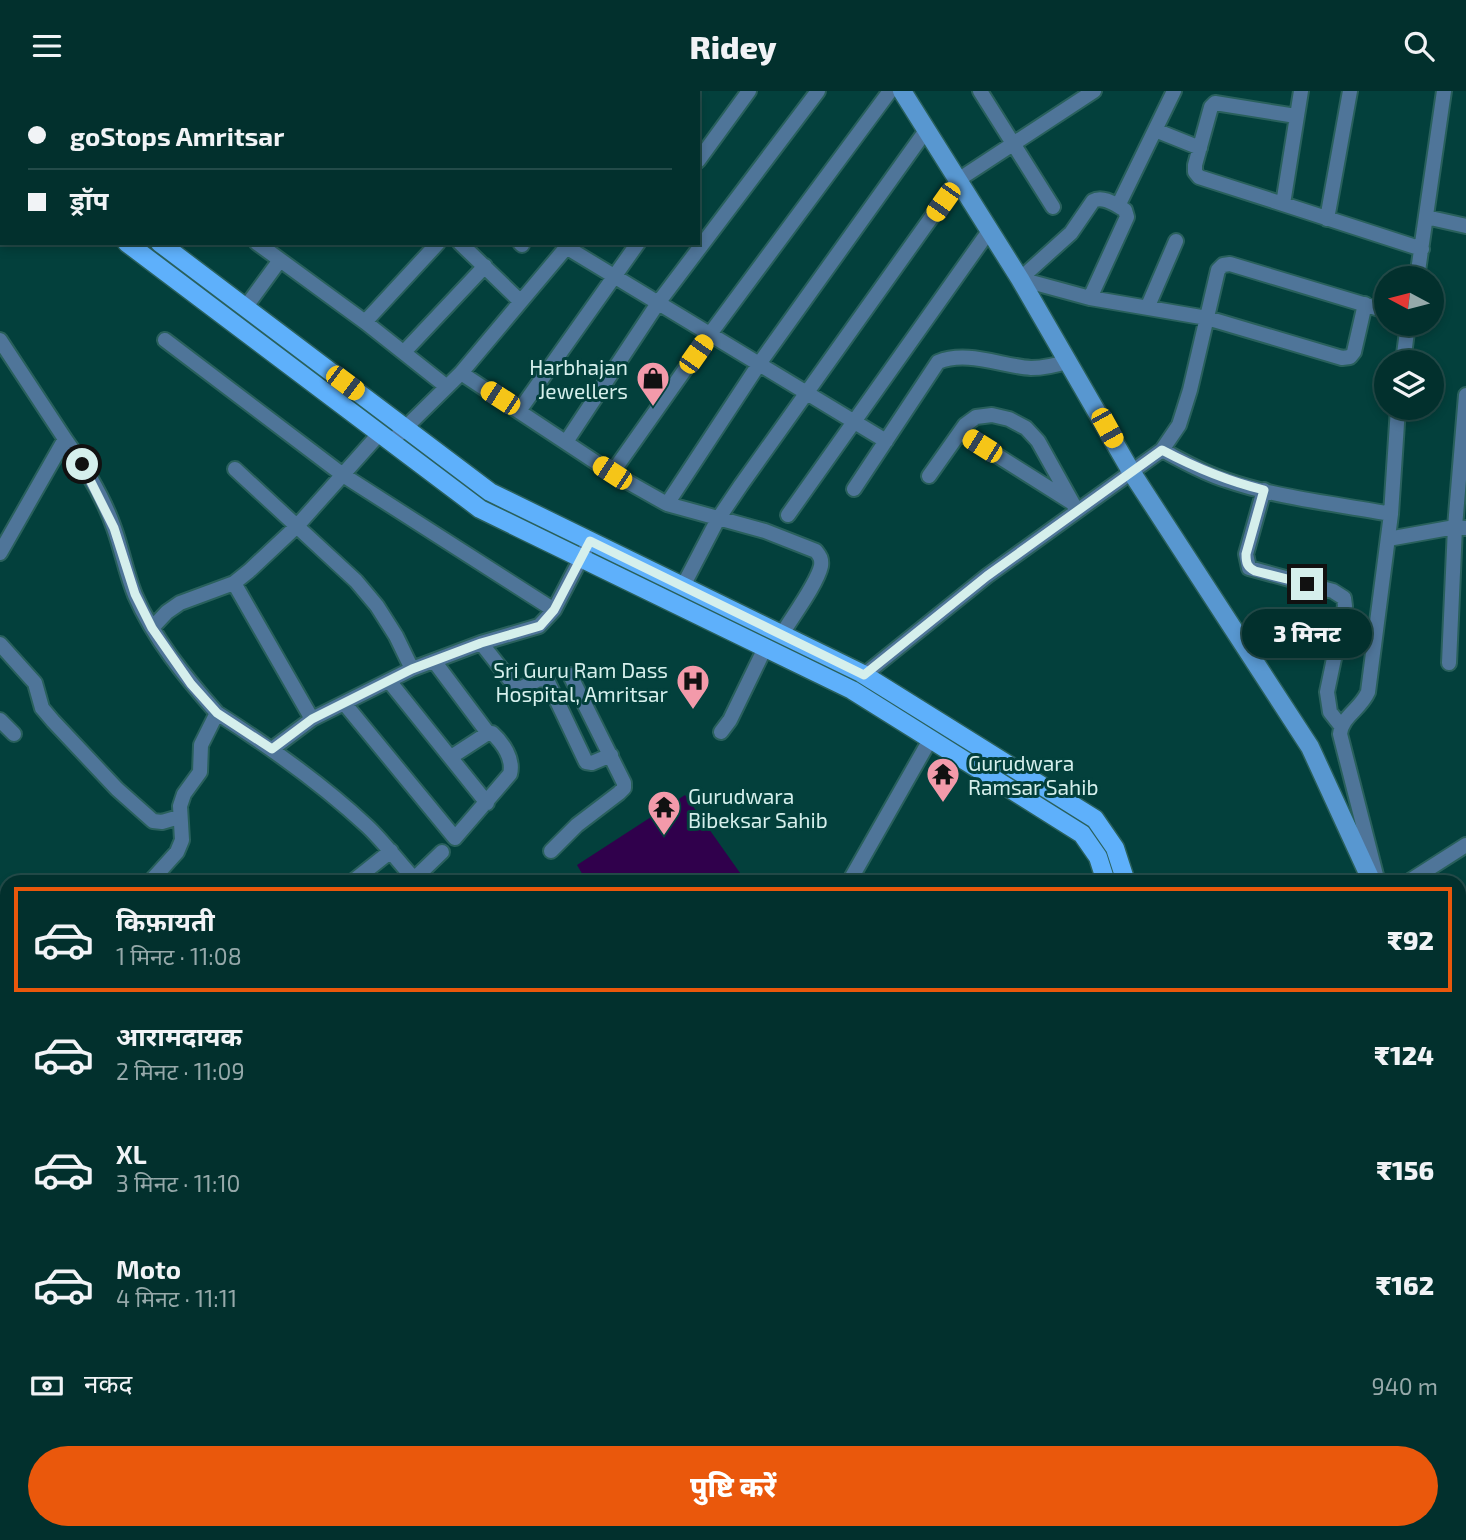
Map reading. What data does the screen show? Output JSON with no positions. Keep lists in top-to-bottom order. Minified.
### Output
{"places":{"shop":["Harbhajan Jewellers"],"hospital":["Sri Guru Ram Dass Hospital, Amritsar"],"temple":["Gurudwara Ramsar Sahib","Gurudwara Bibeksar Sahib"]},"north":"left","page":{"header":"Ridey","banner":["goStops Amritsar","ड्रॉप"],"bubble":"3 मिनट","list":[{"name":"किफ़ायती","note":"1 मिनट · 11:08","value":"₹92"},{"name":"आरामदायक","note":"2 मिनट · 11:09","value":"₹124"},{"name":"XL","note":"3 मिनट · 11:10","value":"₹156"},{"name":"Moto","note":"4 मिनट · 11:11","value":"₹162"}],"pay":["नकद","940 m"],"buttons":"पुष्टि करें"}}
